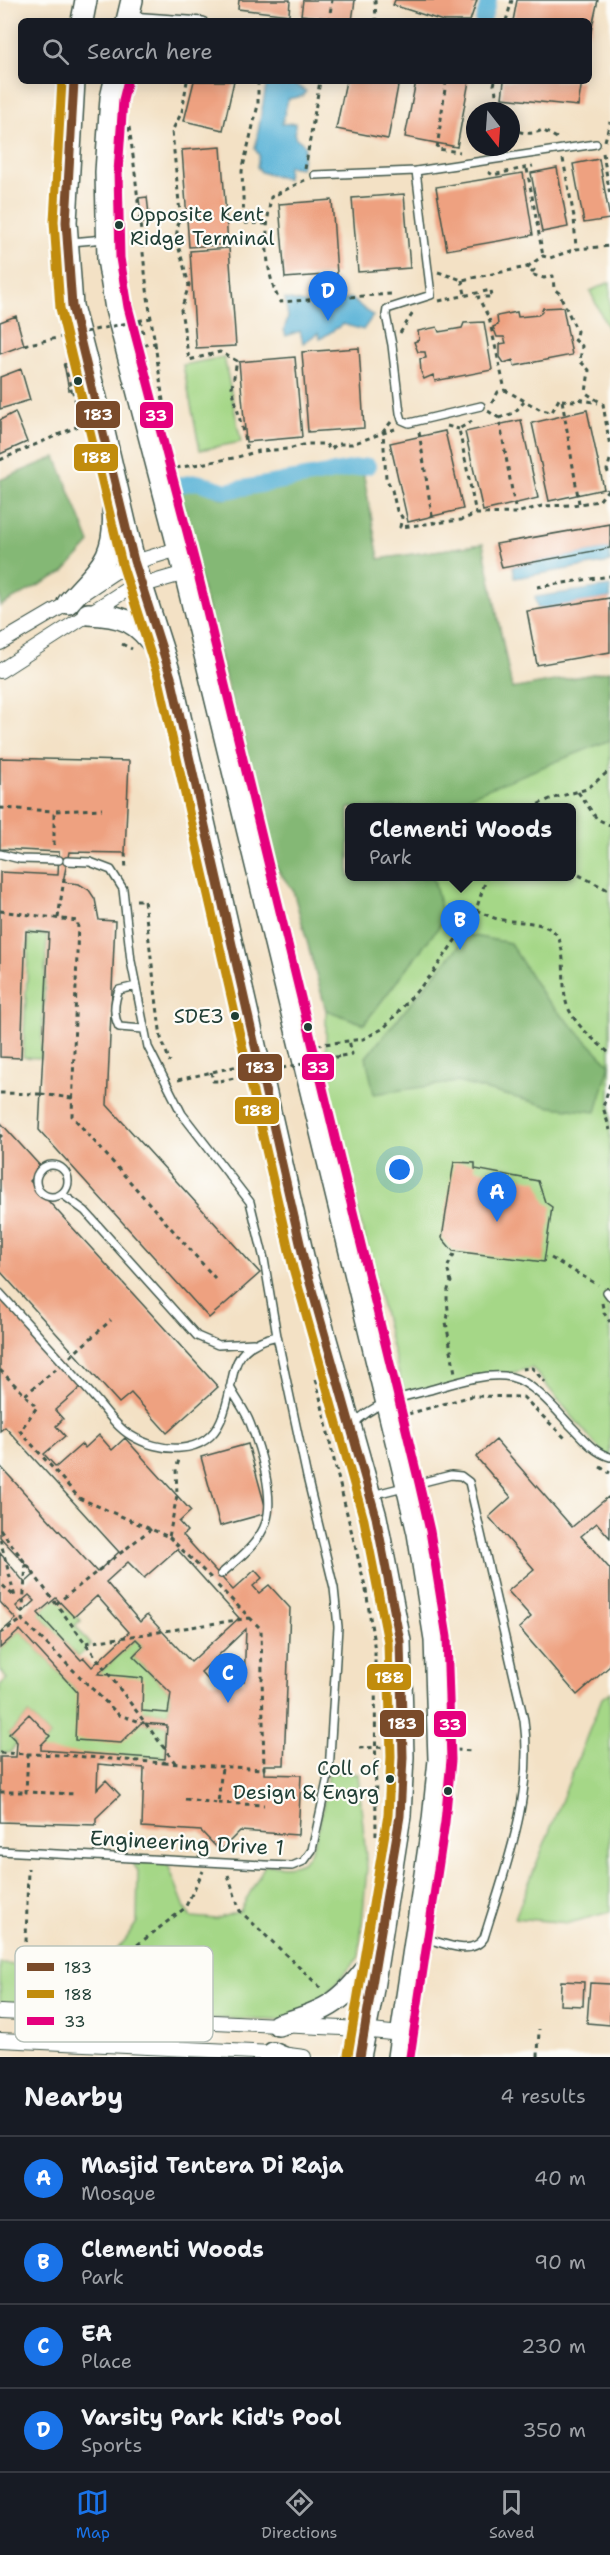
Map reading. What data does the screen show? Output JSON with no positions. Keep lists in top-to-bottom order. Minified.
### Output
{"streets":{"lane":["Engineering Drive 1"]},"places":["Opposite Kent Ridge Terminal","SDE3","Coll of Design & Engrg"],"lines":["transit line 183","transit line 188","transit line 33"],"legend":["183","188","33"],"north":"bottom","page":{"search":"Search here","pins":["D","B","A","C"],"popup":["Clementi Woods","Park"],"heading":["Nearby","4 results"],"list":[{"mark":"A","name":"Masjid Tentera Di Raja","note":"Mosque","value":"40 m"},{"mark":"B","name":"Clementi Woods","note":"Park","value":"90 m"},{"mark":"C","name":"EA","note":"Place","value":"230 m"},{"mark":"D","name":"Varsity Park Kid's Pool","note":"Sports","value":"350 m"}],"nav":["Map","Directions","Saved"]}}
